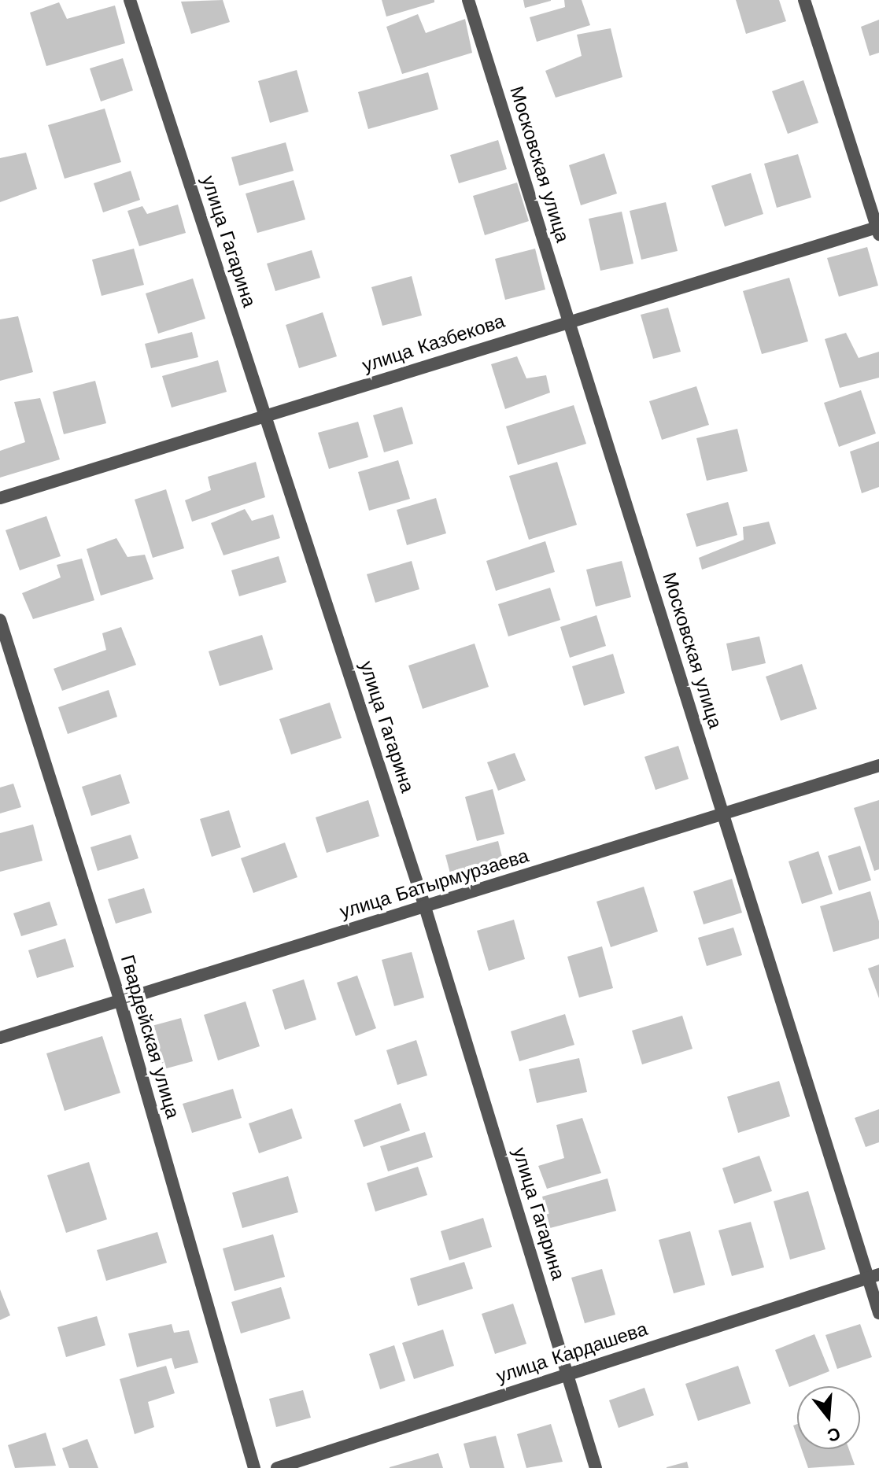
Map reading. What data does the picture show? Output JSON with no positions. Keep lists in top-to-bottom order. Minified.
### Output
{"streets":{"street":["Московская улица","улица Гагарина","улица Казбекова","улица Батырмурзаева","Гвардейская улица","улица Кардашева"]},"crossings":[["Московская улица","улица Казбекова"],["Московская улица","улица Батырмурзаева"],["Московская улица","улица Кардашева"],["улица Гагарина","улица Казбекова"],["улица Гагарина","улица Батырмурзаева"],["улица Гагарина","улица Кардашева"],["улица Батырмурзаева","Гвардейская улица"]],"north":"bottom"}
